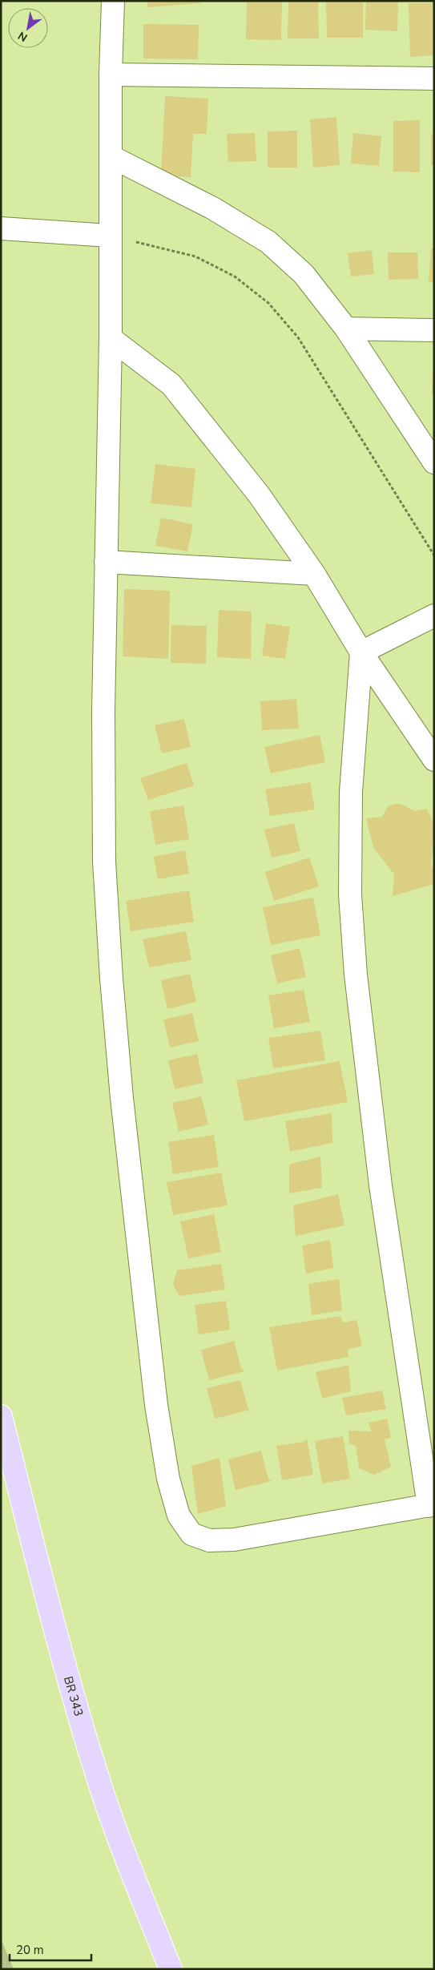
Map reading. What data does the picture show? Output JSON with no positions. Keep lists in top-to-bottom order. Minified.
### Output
{"streets":{"main road":["BR 343"]},"scale_bar":"20 m","north":"bottom left"}
